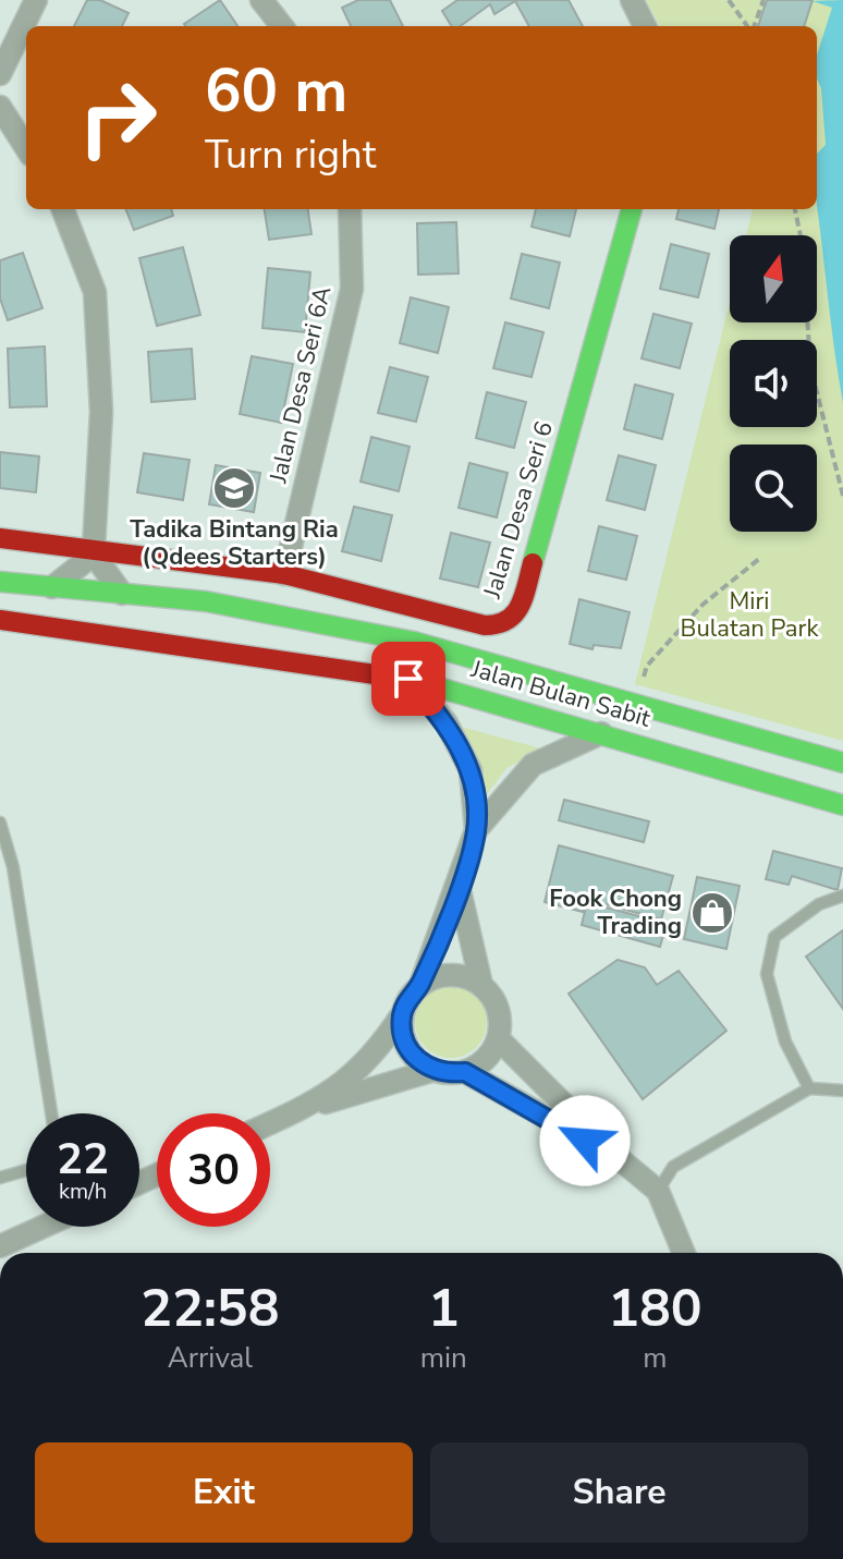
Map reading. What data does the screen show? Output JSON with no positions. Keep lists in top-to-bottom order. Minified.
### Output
{"streets":{"main road":["Jalan Desa Seri 6","Jalan Bulan Sabit"],"street":["Jalan Desa Seri 6A"]},"crossings":[["Jalan Desa Seri 6A","Jalan Desa Seri 6"]],"parks":["Miri Bulatan Park"],"places":{"school or university":["Tadika Bintang Ria (Qdees Starters)"],"shop":["Fook Chong Trading"]},"north":"top","page":{"turn":["60 m","Turn right"],"speed":"22 km/h","limit":"30","eta":["22:58","Arrival","1","min","180","m"],"buttons":["Exit","Share"]}}
